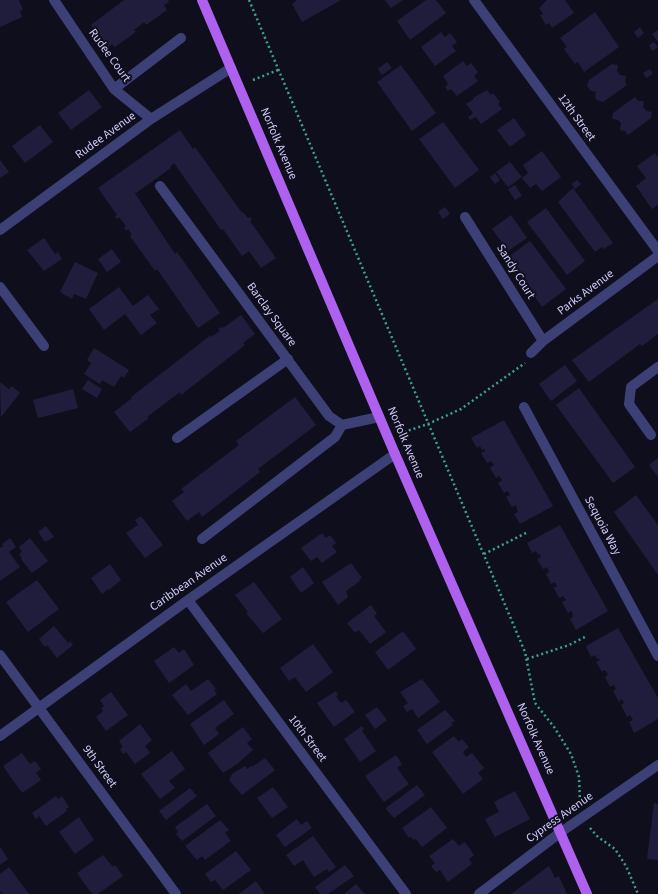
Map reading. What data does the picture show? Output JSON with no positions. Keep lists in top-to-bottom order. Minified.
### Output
{"streets":{"main road":["Norfolk Avenue"],"street":["Rudee Court","12th Street","Rudee Avenue","Sandy Court","Parks Avenue","Barclay Square","Sequoia Way","Caribbean Avenue","10th Street","9th Street","Cypress Avenue"]},"crossings":[["Rudee Court","Rudee Avenue"],["Rudee Avenue","Norfolk Avenue"],["Norfolk Avenue","Caribbean Avenue"],["Norfolk Avenue","Cypress Avenue"],["Sandy Court","Parks Avenue"],["Caribbean Avenue","10th Street"],["Caribbean Avenue","9th Street"]]}
